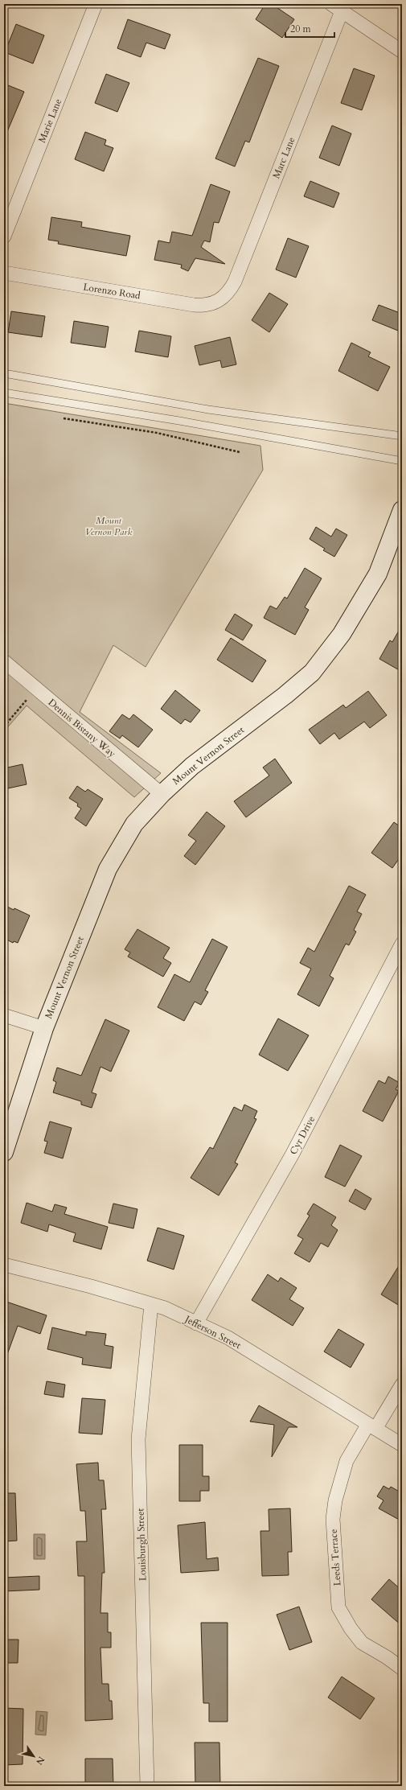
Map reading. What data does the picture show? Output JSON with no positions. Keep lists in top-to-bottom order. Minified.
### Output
{"streets":{"main road":["Mount Vernon Street"],"street":["Marie Lane","Marc Lane","Lorenzo Road","Dennis Bistany Way","Cyr Drive","Jefferson Street","Louisburgh Street","Leeds Terrace"]},"crossings":[["Marc Lane","Lorenzo Road"],["Dennis Bistany Way","Mount Vernon Street"],["Cyr Drive","Jefferson Street"],["Jefferson Street","Louisburgh Street"],["Jefferson Street","Leeds Terrace"]],"parks":["Mount Vernon Park"],"scale_bar":"20 m","north":"bottom right"}
